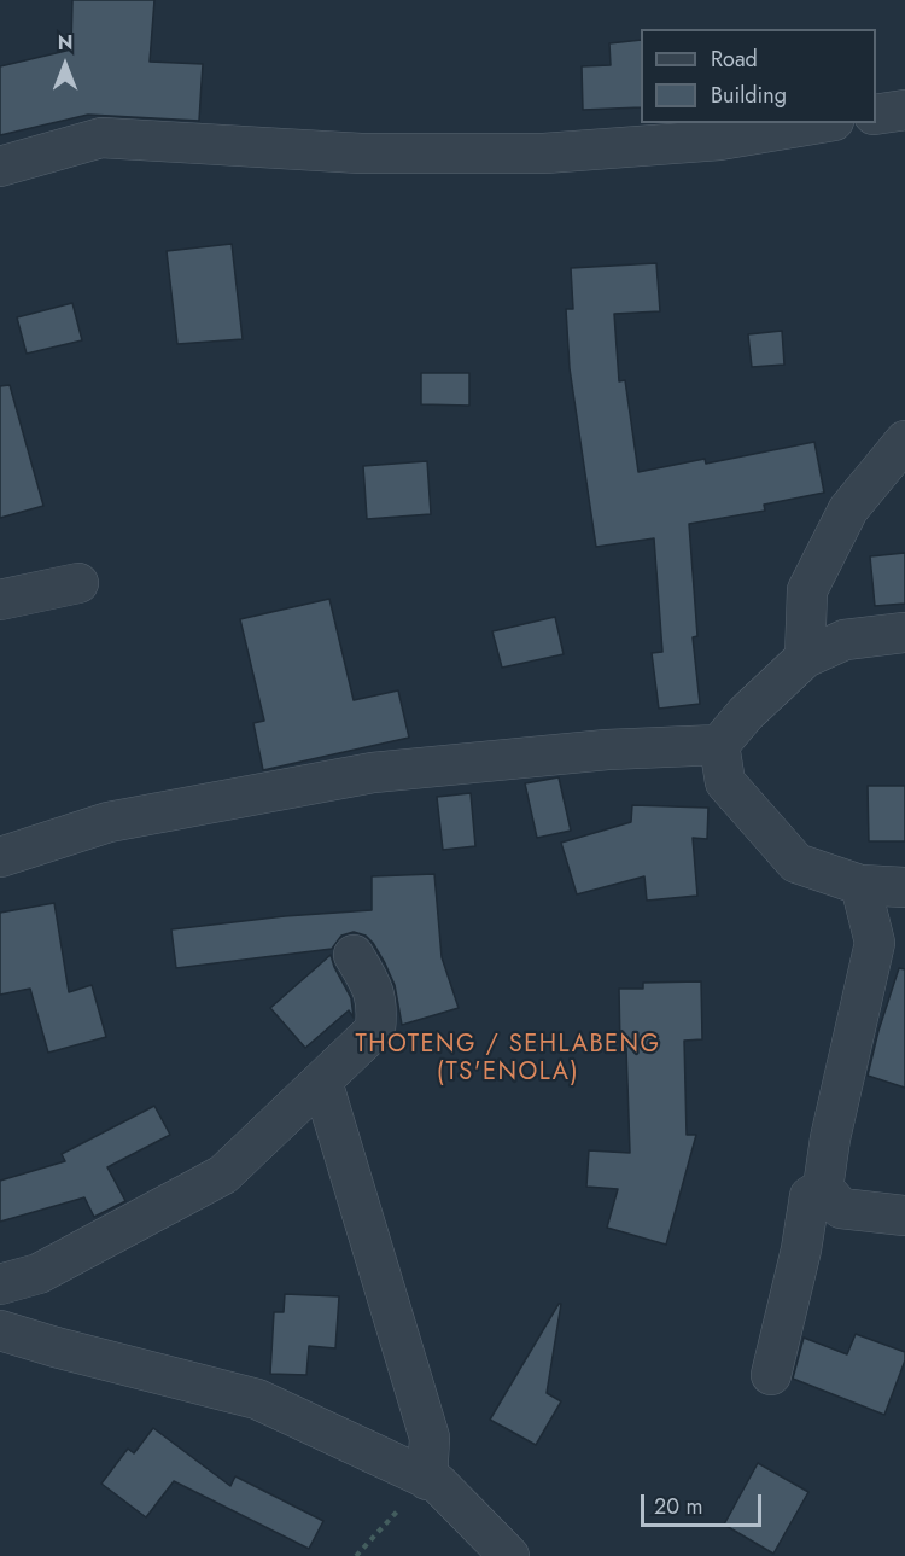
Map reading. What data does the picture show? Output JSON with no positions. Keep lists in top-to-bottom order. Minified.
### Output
{"districts":["THOTENG / SEHLABENG (TS'ENOLA)"],"legend":["Road","Building"],"scale_bar":"20 m","north":"top"}
